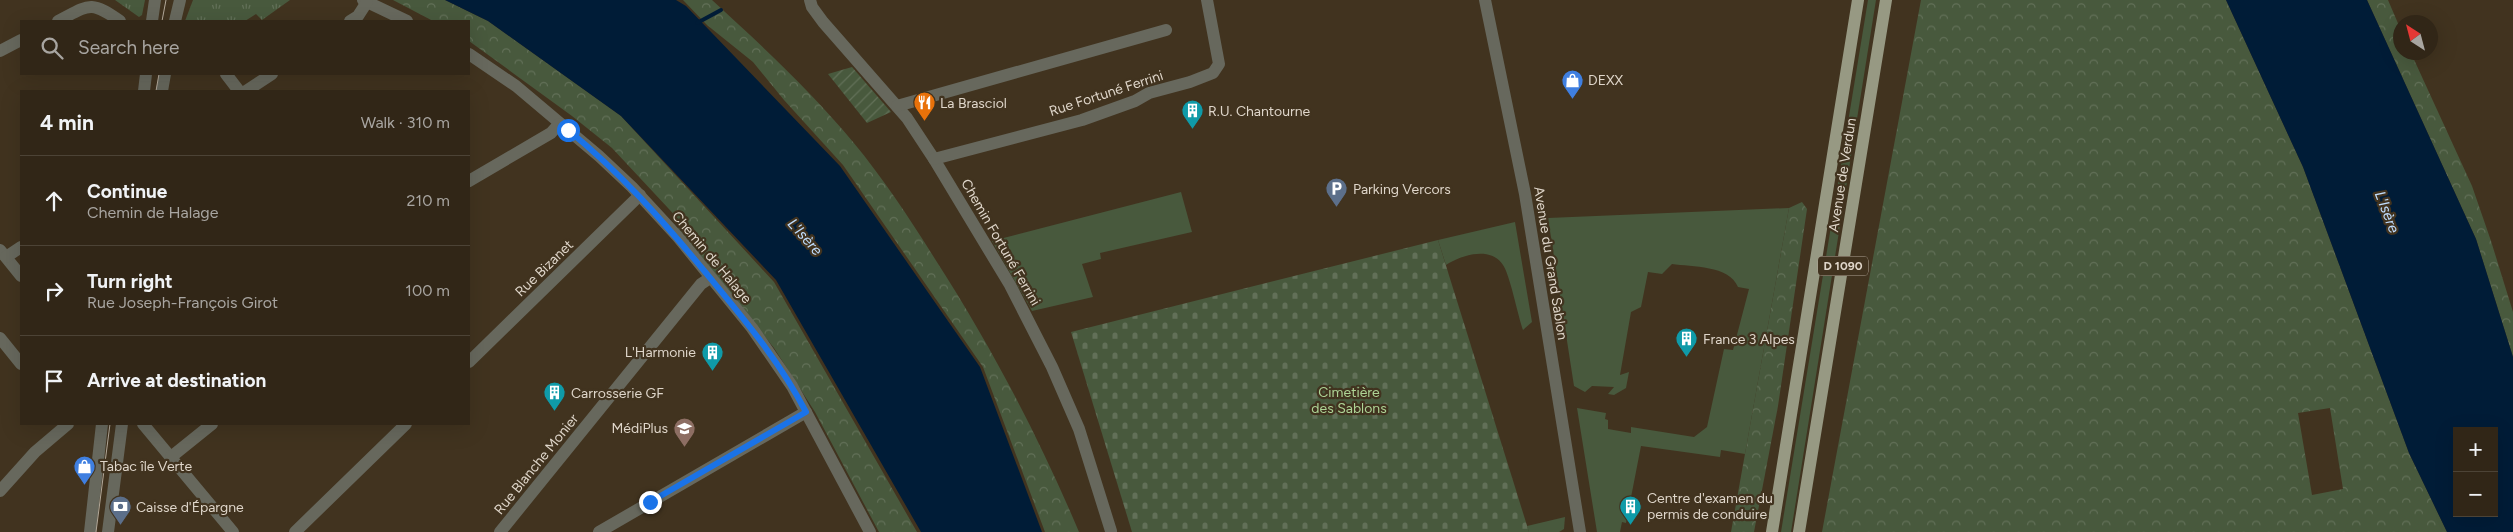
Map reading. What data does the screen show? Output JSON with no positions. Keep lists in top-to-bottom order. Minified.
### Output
{"streets":{"main road":["Avenue de Verdun","D 1090"],"street":["Rue Fortuné Ferrini","Chemin Fortuné Ferrini","Chemin de Halage","Avenue du Grand Sablon","Rue Bizanet","Rue Blanche Monier"]},"crossings":[["Rue Fortuné Ferrini","Chemin Fortuné Ferrini"],["Chemin de Halage","Rue Bizanet"],["Chemin de Halage","Rue Blanche Monier"]],"water":["L'Isère"],"parks":["Cimetière des Sablons"],"places":{"shop":["DEXX","Tabac île Verte"],"restaurant":["La Brasciol"],"building":["R.U. Chantourne","France 3 Alpes","L'Harmonie","Carrosserie GF","Centre d'examen du permis de conduire"],"parking":["Parking Vercors"],"school or university":["MédiPlus"],"bank":["Caisse d'Épargne"]},"north":"top left","page":{"search":"Search here","heading":["4 min","Walk · 310 m"],"list":[["Continue","Chemin de Halage","210 m"],["Turn right","Rue Joseph-François Girot","100 m"],"Arrive at destination"],"map_buttons":["+","−"]}}
